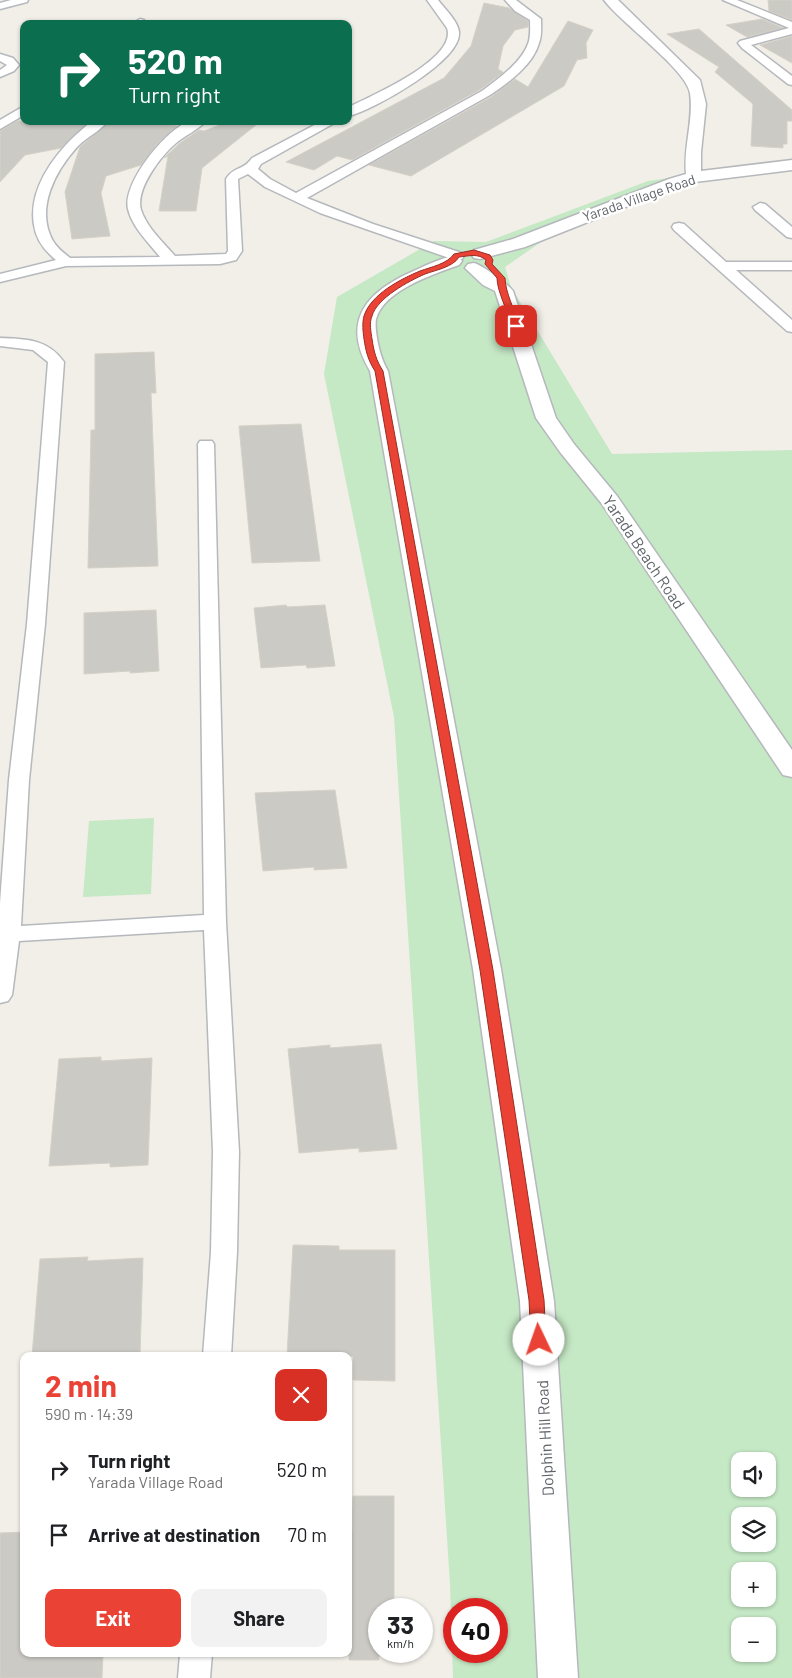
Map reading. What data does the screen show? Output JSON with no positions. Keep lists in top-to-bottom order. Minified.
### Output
{"streets":{"street":["Yarada Village Road","Yarada Beach Road","Dolphin Hill Road"]},"crossings":[["Yarada Village Road","Yarada Beach Road"],["Yarada Village Road","Dolphin Hill Road"],["Yarada Beach Road","Dolphin Hill Road"]],"page":{"turn":["520 m","Turn right"],"heading":["2 min","590 m · 14:39"],"list":[{"name":"Turn right","note":"Yarada Village Road","value":"520 m"},{"name":"Arrive at destination","value":"70 m"}],"map_buttons":["+","−"],"buttons":["Exit","Share"],"speed":"33 km/h","limit":"40"}}
